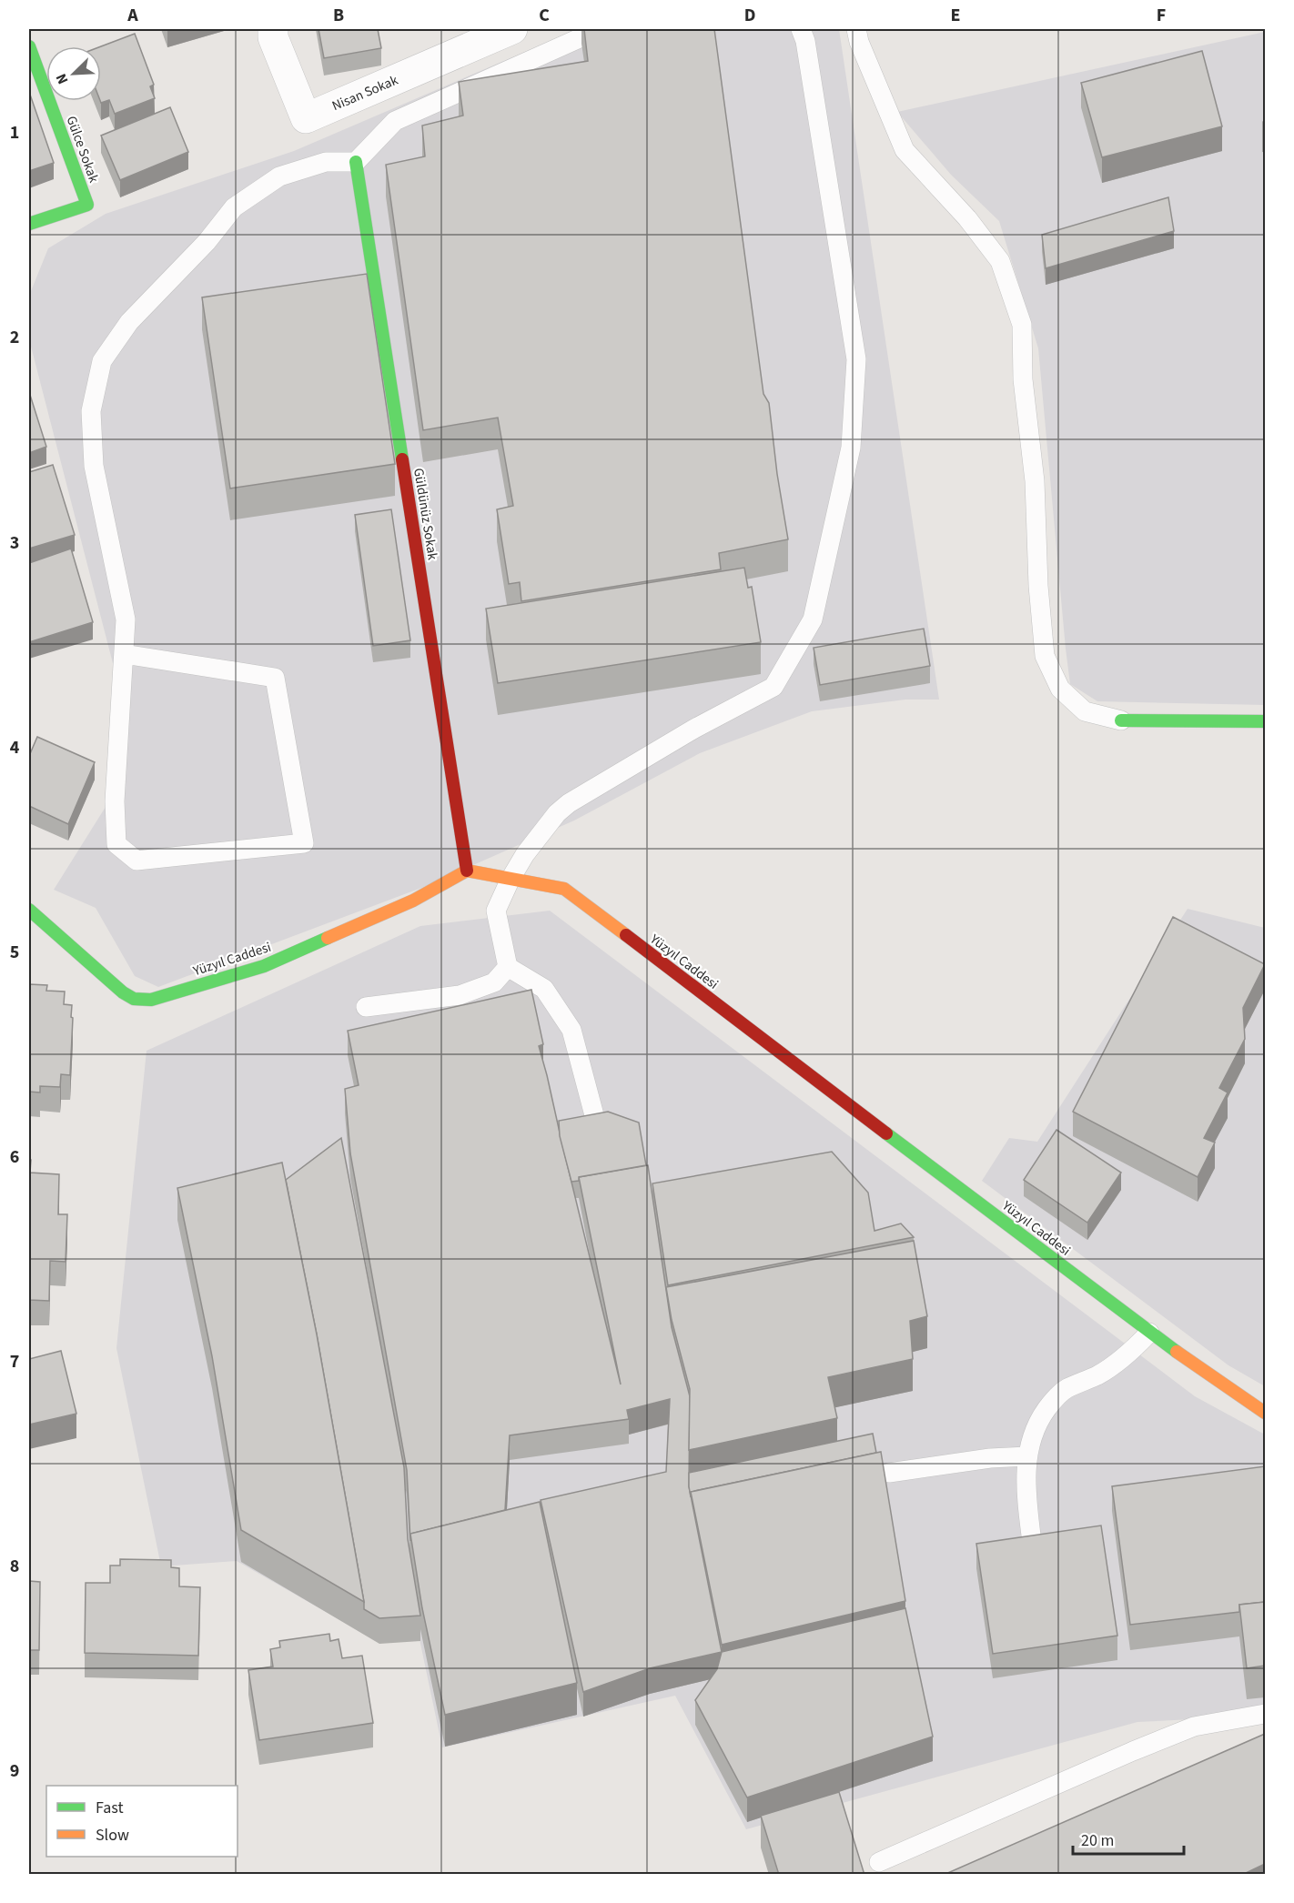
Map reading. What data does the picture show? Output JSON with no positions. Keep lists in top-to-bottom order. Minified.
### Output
{"streets":{"street":["Nisan Sokak","Gülce Sokak","Güldünüz Sokak","Yüzyıl Caddesi"]},"crossings":[["Güldünüz Sokak","Yüzyıl Caddesi"]],"legend":["Fast","Slow"],"scale_bar":"20 m","north":"bottom left","grid":{"columns":["A","B","C","D","E","F"],"rows":["1","2","3","4","5","6","7","8","9"]}}
